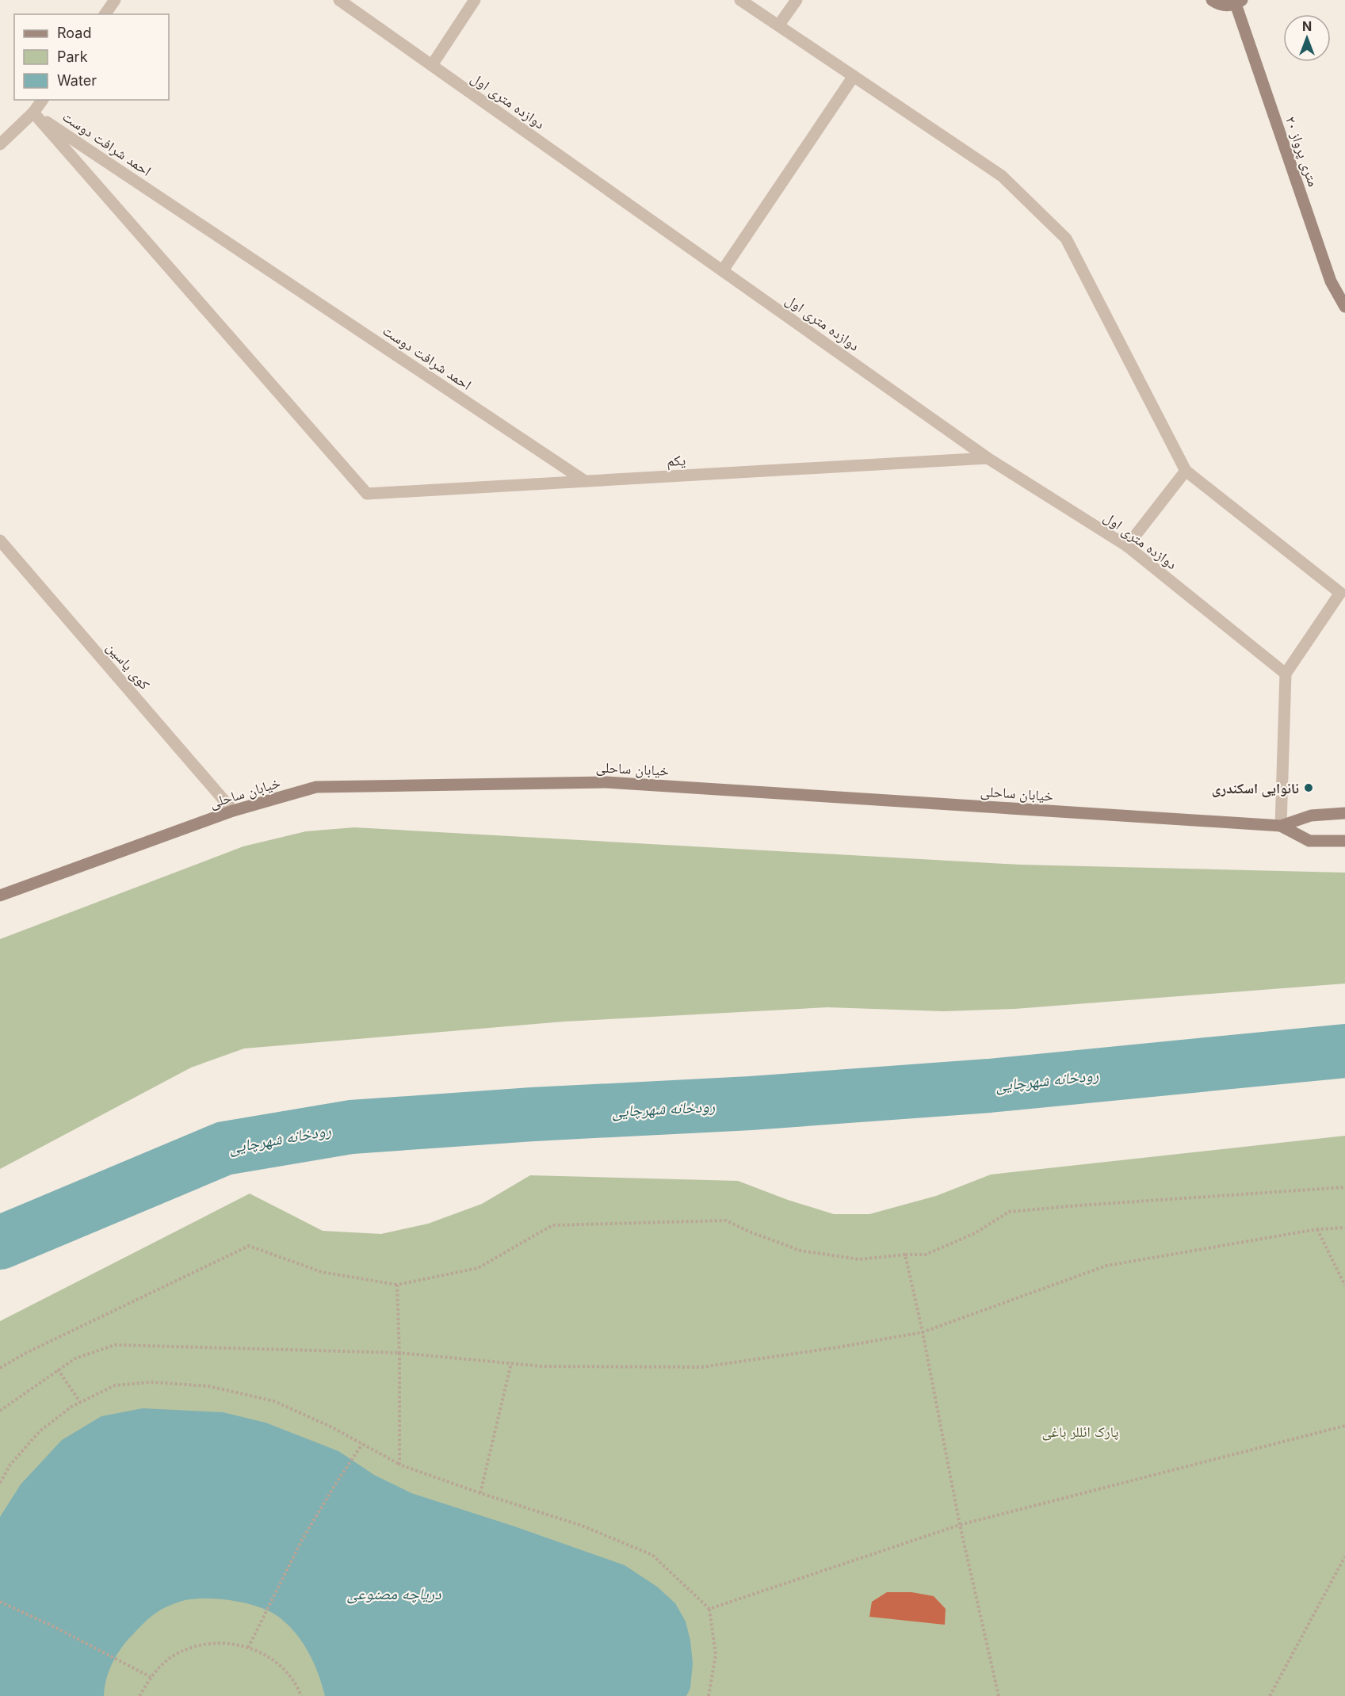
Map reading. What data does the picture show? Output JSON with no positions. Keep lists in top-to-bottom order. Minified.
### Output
{"streets":{"street":["دوازده متری اول","احمد شرافت دوست","۲۰ متری پرواز","یکم","کوی یاسین","خیابان ساحلی"]},"crossings":[["دوازده متری اول","یکم"],["احمد شرافت دوست","یکم"],["کوی یاسین","خیابان ساحلی"]],"water":["رودخانه شهرچایی","دریاچه مصنوعی"],"parks":["پارک ائللر باغی"],"places":["نانوایی اسکندری"],"legend":["Road","Park","Water"],"north":"top"}
